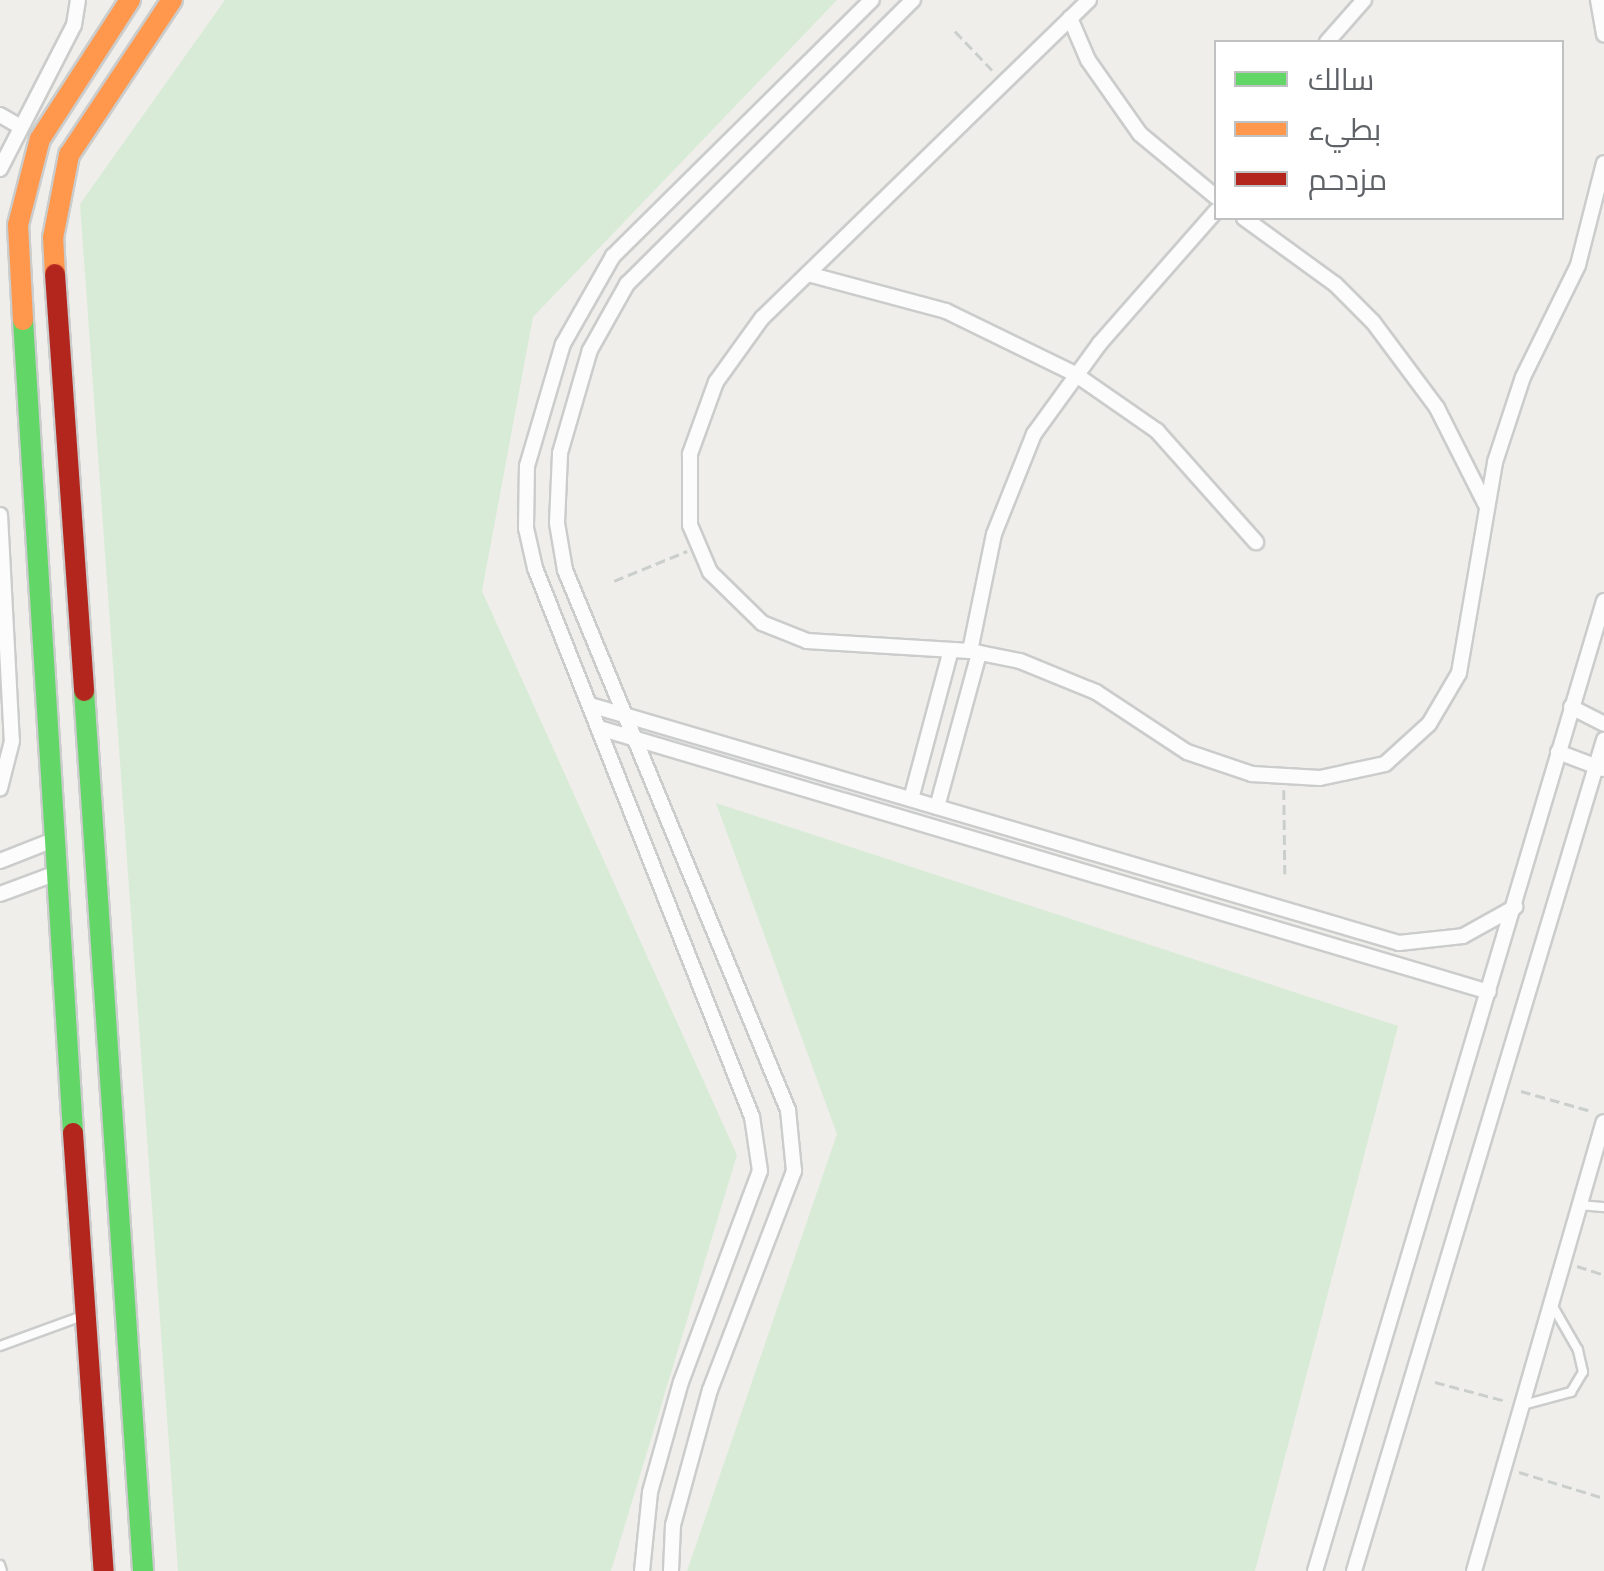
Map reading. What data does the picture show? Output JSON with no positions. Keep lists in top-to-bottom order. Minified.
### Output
{"legend":["سالك","بطيء","مزدحم"]}
